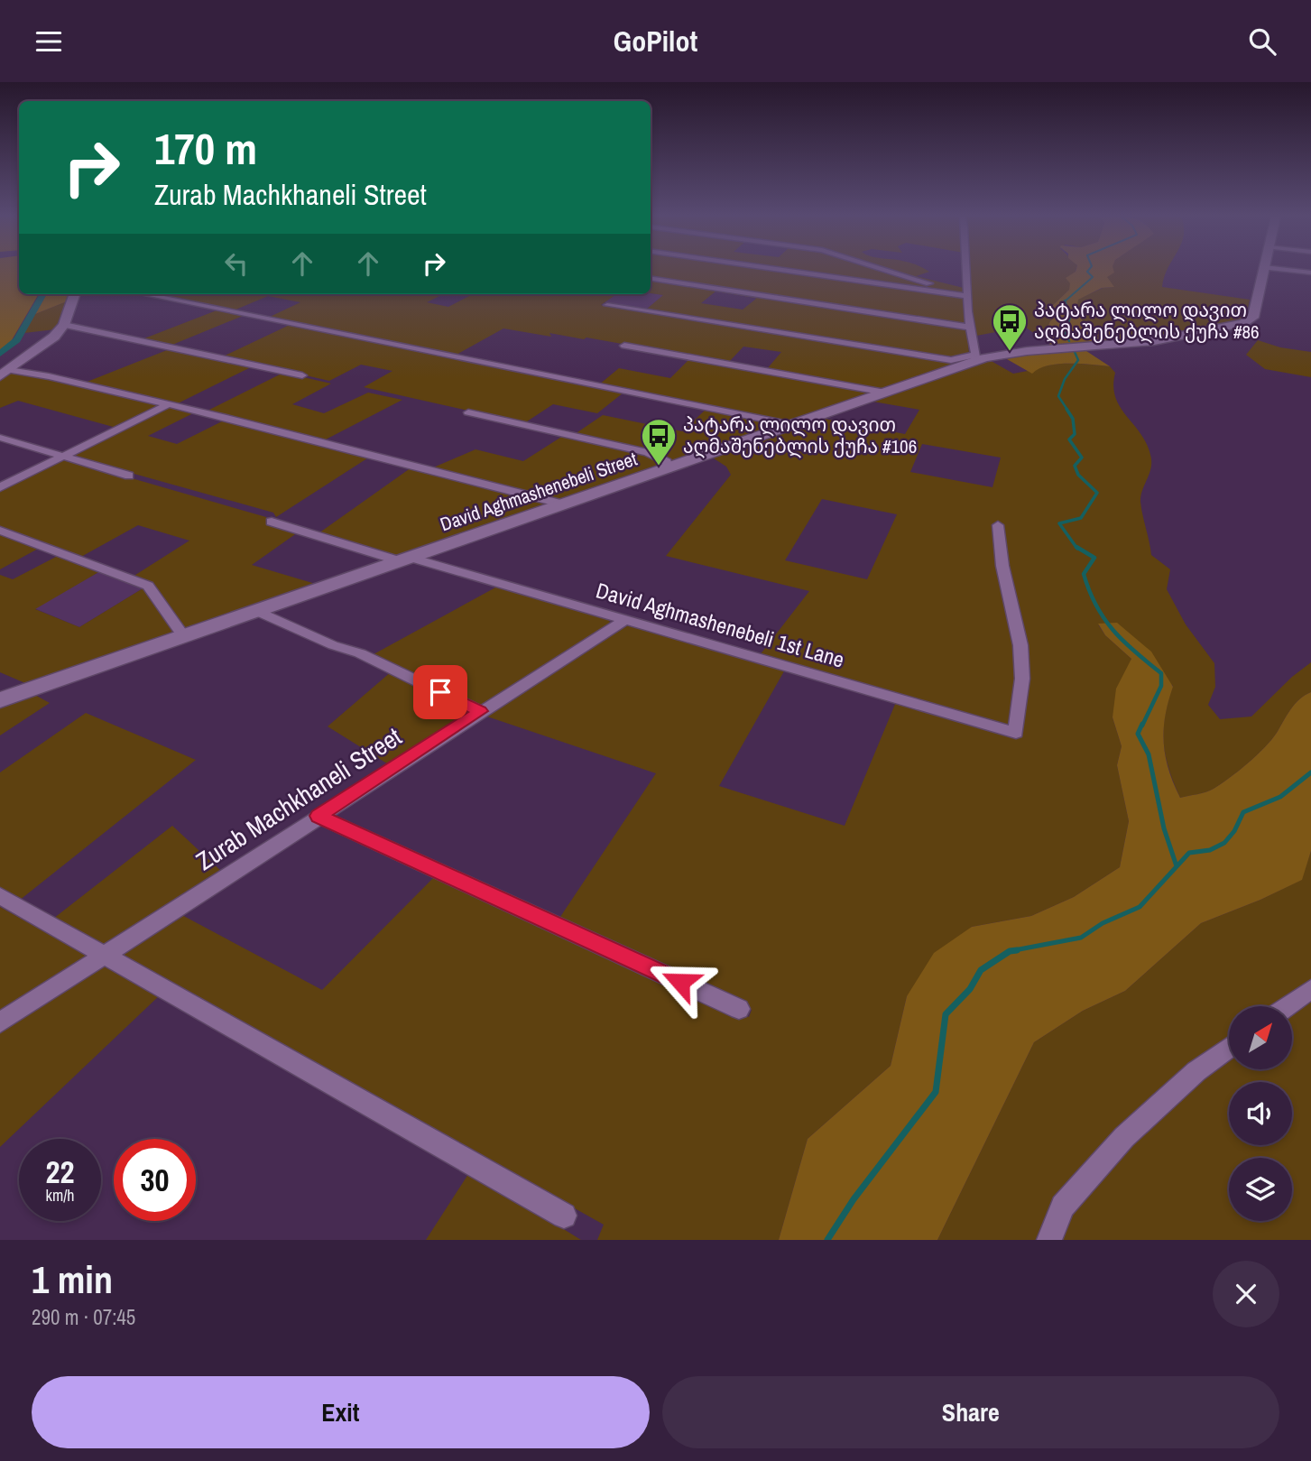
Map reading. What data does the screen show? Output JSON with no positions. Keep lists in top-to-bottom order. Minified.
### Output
{"streets":{"street":["David Aghmashenebeli Street","David Aghmashenebeli 1st Lane","Zurab Machkhaneli Street"]},"crossings":[["David Aghmashenebeli Street","David Aghmashenebeli 1st Lane"],["David Aghmashenebeli 1st Lane","Zurab Machkhaneli Street"]],"places":{"bus stop":["პატარა ლილო დავით აღმაშენებლის ქუჩა #86","პატარა ლილო დავით აღმაშენებლის ქუჩა #106"]},"north":"top right","page":{"header":"GoPilot","turn":["170 m","Zurab Machkhaneli Street"],"speed":"22 km/h","limit":"30","heading":["1 min","290 m · 07:45"],"buttons":["Exit","Share"]}}
